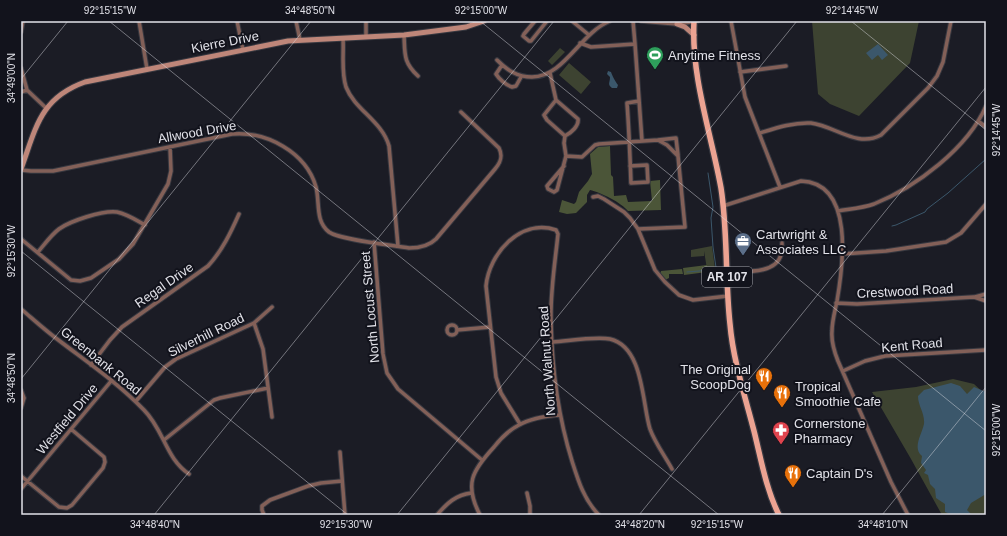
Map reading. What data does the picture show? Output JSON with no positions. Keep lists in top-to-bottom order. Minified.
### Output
{"streets":{"main road":["AR 107"],"street":["Kierre Drive","Allwood Drive","Regal Drive","Crestwood Road","North Locust Street","Silverhill Road","Kent Road","Greenbank Road","North Walnut Road","Westfield Drive"]},"crossings":[["Kierre Drive","Allwood Drive"],["Allwood Drive","North Locust Street"],["Regal Drive","Greenbank Road"],["Silverhill Road","Greenbank Road"],["Greenbank Road","Westfield Drive"]],"places":{"sports":["Anytime Fitness"],"office":["Cartwright & Associates LLC"],"restaurant":["The Original ScoopDog","Tropical Smoothie Cafe","Captain D's"],"pharmacy":["Cornerstone Pharmacy"]},"coordinates":["92°15'15\"W","34°48'50\"N","92°15'00\"W","92°14'45\"W","34°49'00\"N","92°15'30\"W","34°48'40\"N","34°48'20\"N","34°48'10\"N"]}
